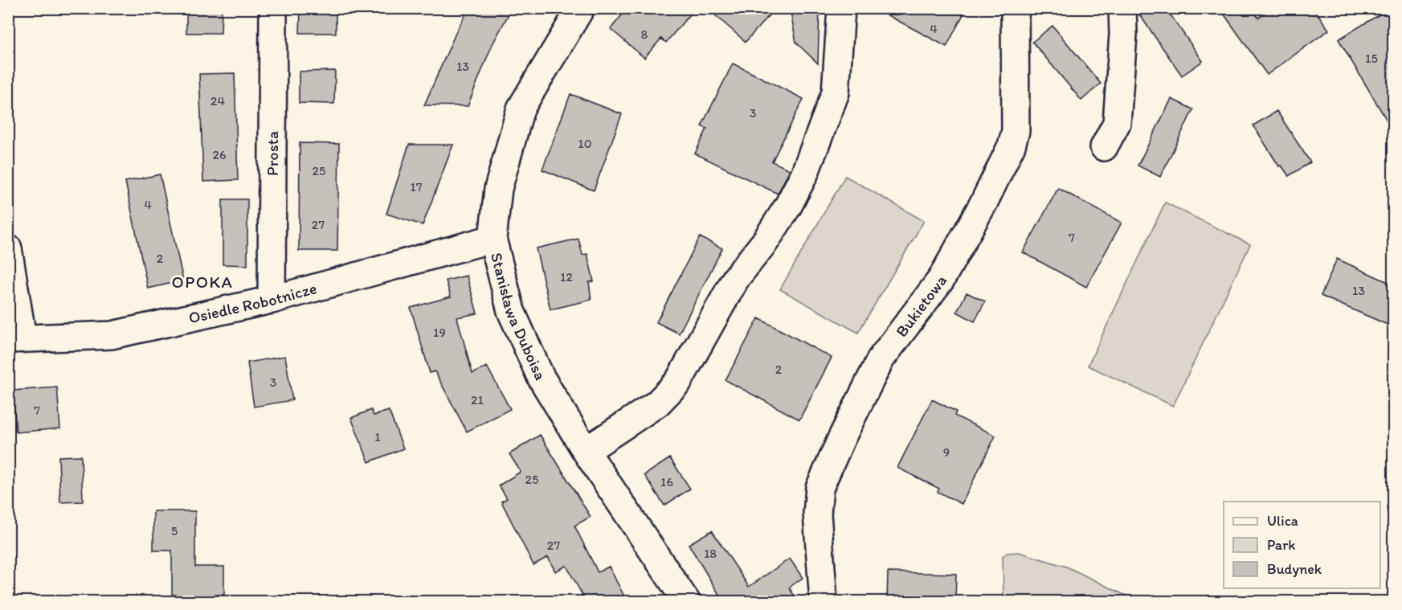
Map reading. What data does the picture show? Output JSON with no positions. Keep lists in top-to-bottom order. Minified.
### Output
{"streets":{"street":["Prosta","Osiedle Robotnicze","Bukietowa","Stanisława Duboisa"]},"crossings":[["Prosta","Osiedle Robotnicze"],["Osiedle Robotnicze","Stanisława Duboisa"]],"districts":["OPOKA"],"house_numbers":["4","8","15","13","24","3","10","26","25","17","4","27","7","2","12","13","19","2","3","21","7","1","9","25","16","5","27","18"],"legend":["Ulica","Park","Budynek"]}
